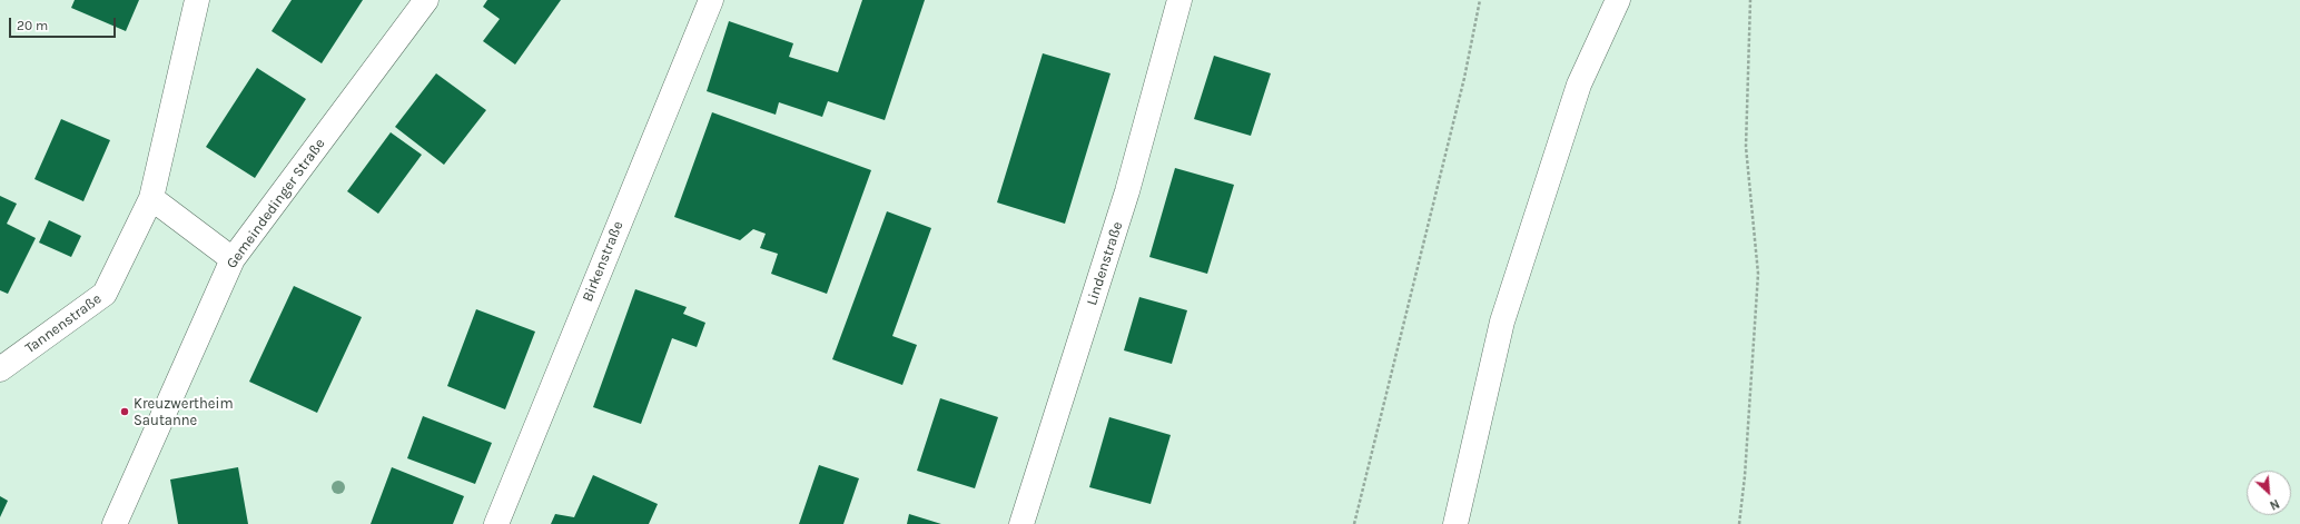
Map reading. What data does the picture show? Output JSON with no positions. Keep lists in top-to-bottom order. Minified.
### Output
{"streets":{"street":["Gemeindedinger Straße","Birkenstraße","Lindenstraße","Tannenstraße"]},"places":["Kreuzwertheim Sautanne"],"scale_bar":"20 m","north":"bottom right"}
